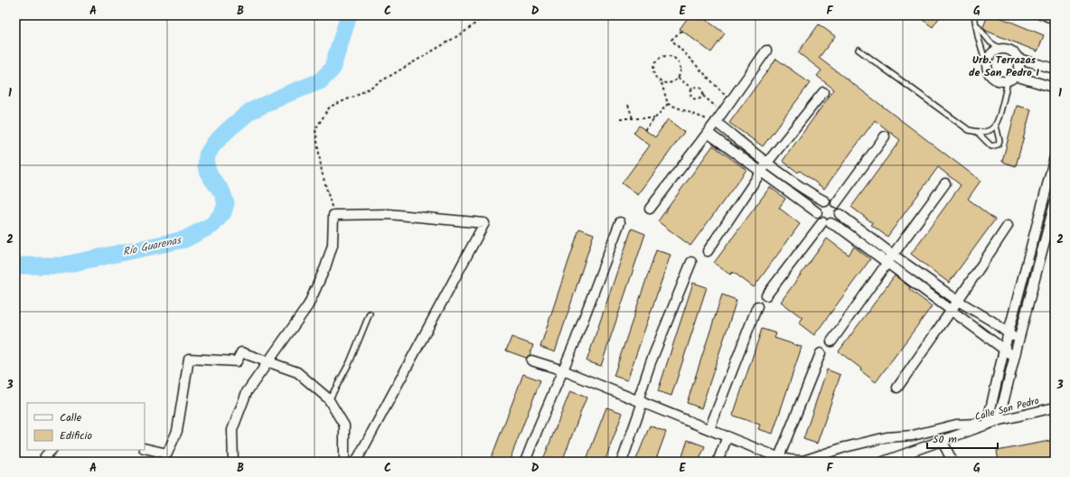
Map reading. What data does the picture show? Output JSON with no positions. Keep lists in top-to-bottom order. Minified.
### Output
{"streets":{"street":["Calle San Pedro"]},"districts":["Urb. Terrazas de San Pedro I"],"water":["Río Guarenas"],"legend":["Calle","Edificio"],"scale_bar":"50 m","grid":{"columns":["A","B","C","D","E","F","G"],"rows":["1","2","3"]}}
